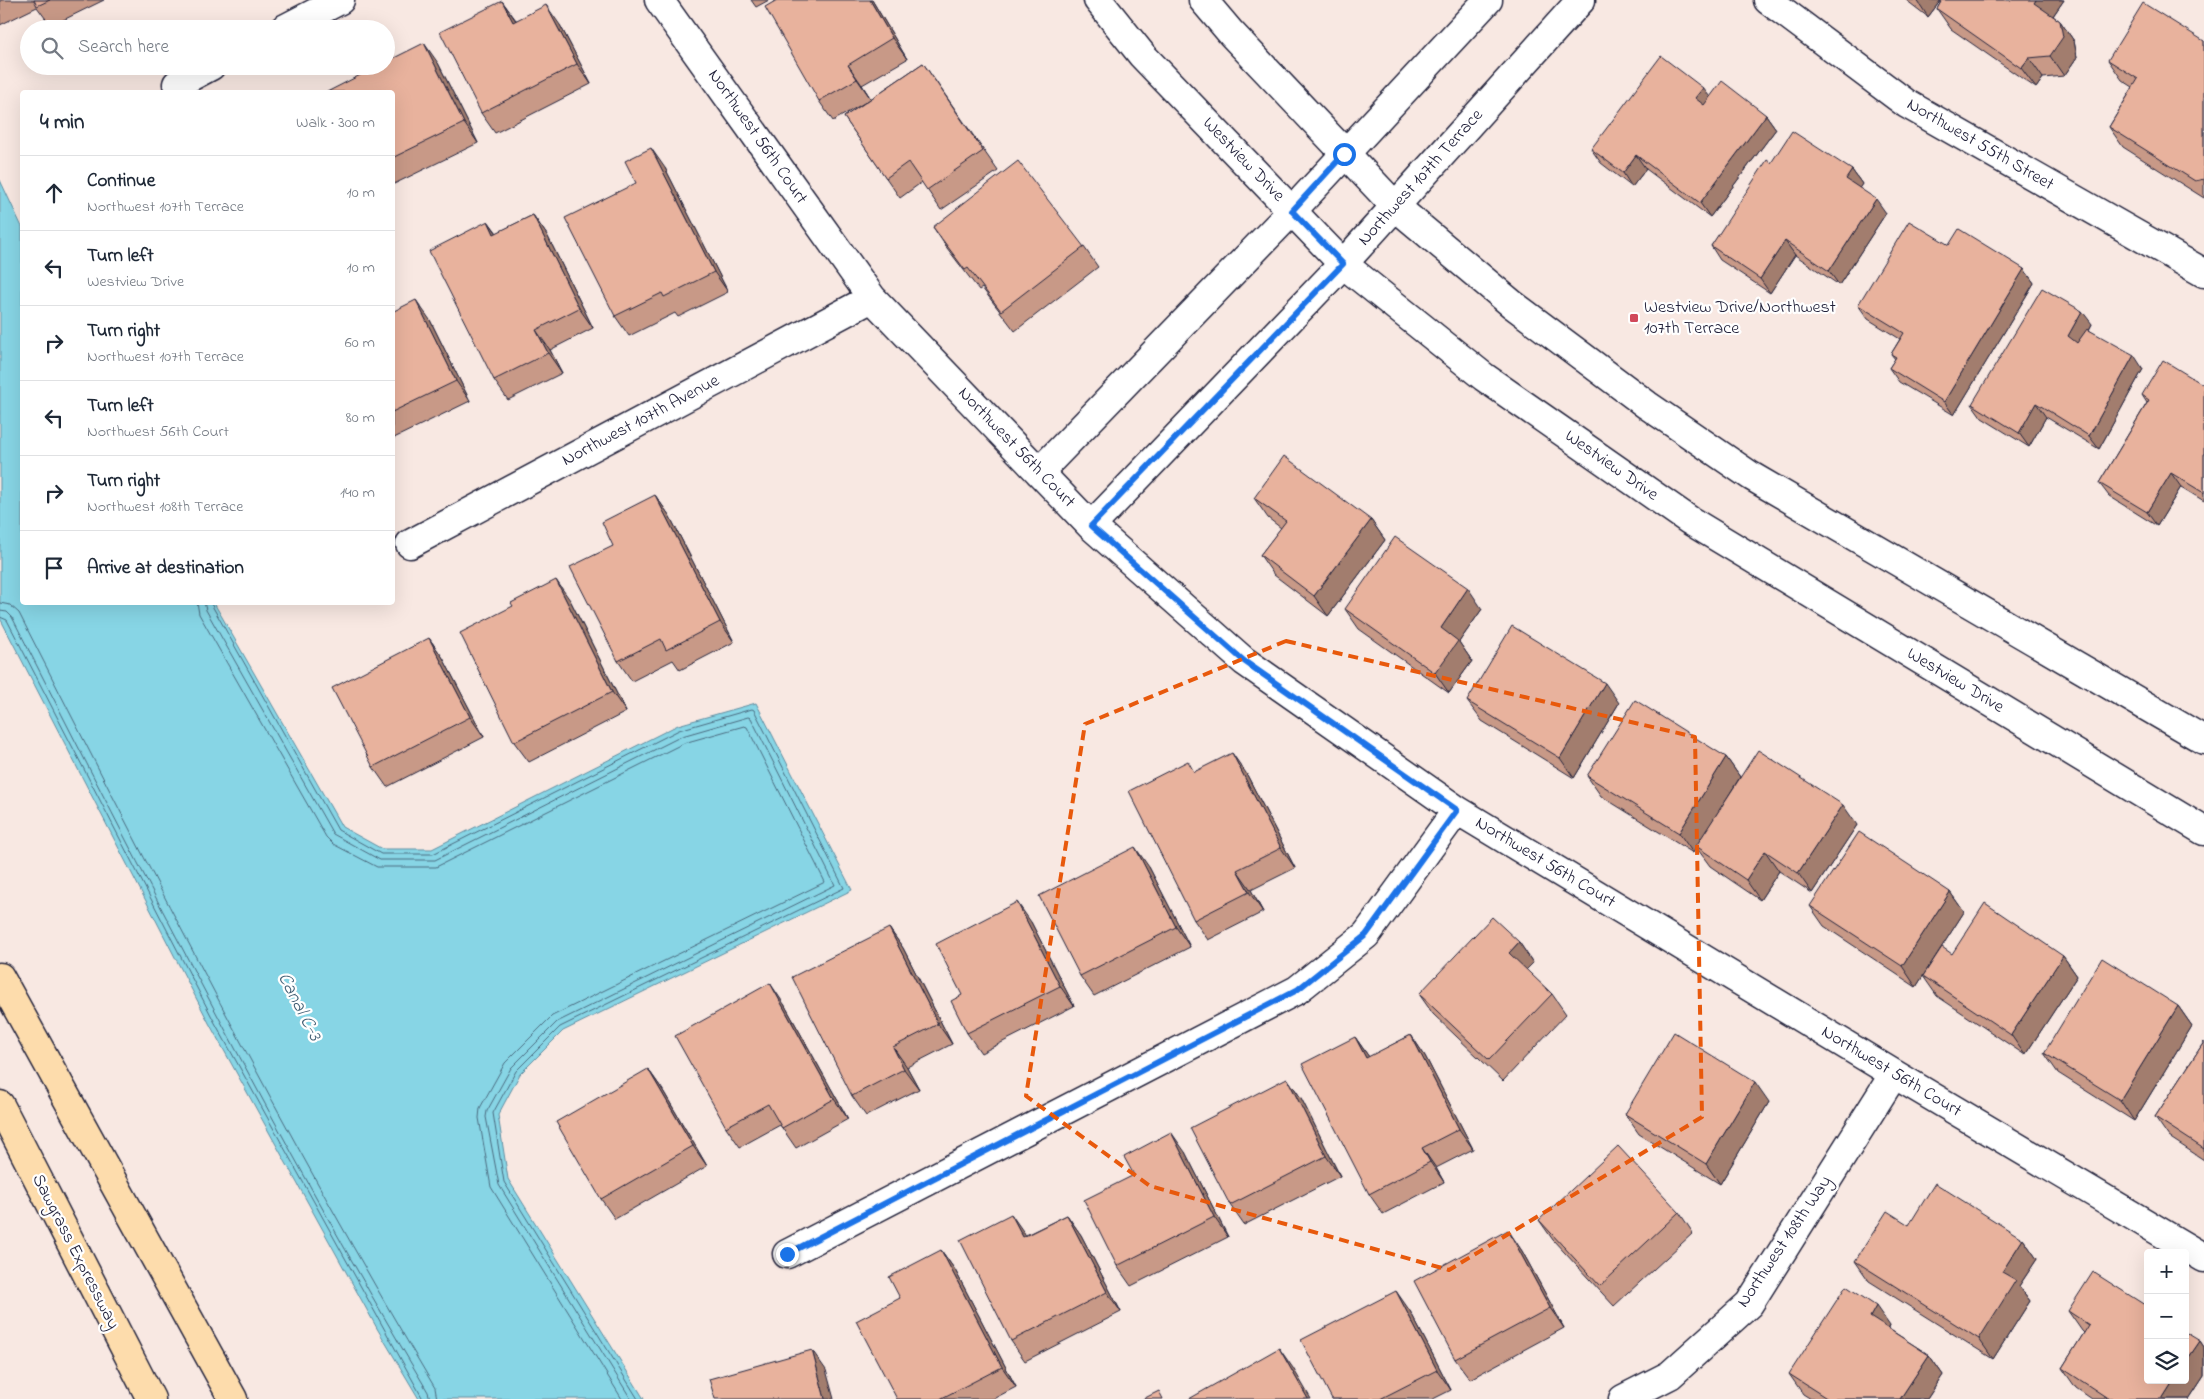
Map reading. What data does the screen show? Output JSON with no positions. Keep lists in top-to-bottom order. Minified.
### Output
{"streets":{"highway":["Sawgrass Expressway"],"street":["Northwest 56th Court","Northwest 55th Street","Westview Drive","Northwest 107th Terrace","Northwest 107th Avenue","Northwest 108th Way"]},"crossings":[["Northwest 56th Court","Northwest 107th Terrace"],["Northwest 56th Court","Northwest 107th Avenue"],["Northwest 56th Court","Northwest 108th Way"],["Westview Drive","Northwest 107th Terrace"]],"water":["Canal C-3"],"places":{"transit":["Westview Drive/Northwest 107th Terrace"]},"page":{"search":"Search here","heading":["4 min","Walk · 300 m"],"list":[["Continue","Northwest 107th Terrace","10 m"],["Turn left","Westview Drive","10 m"],["Turn right","Northwest 107th Terrace","60 m"],["Turn left","Northwest 56th Court","80 m"],["Turn right","Northwest 108th Terrace","140 m"],"Arrive at destination"],"map_buttons":["+","−"]}}
